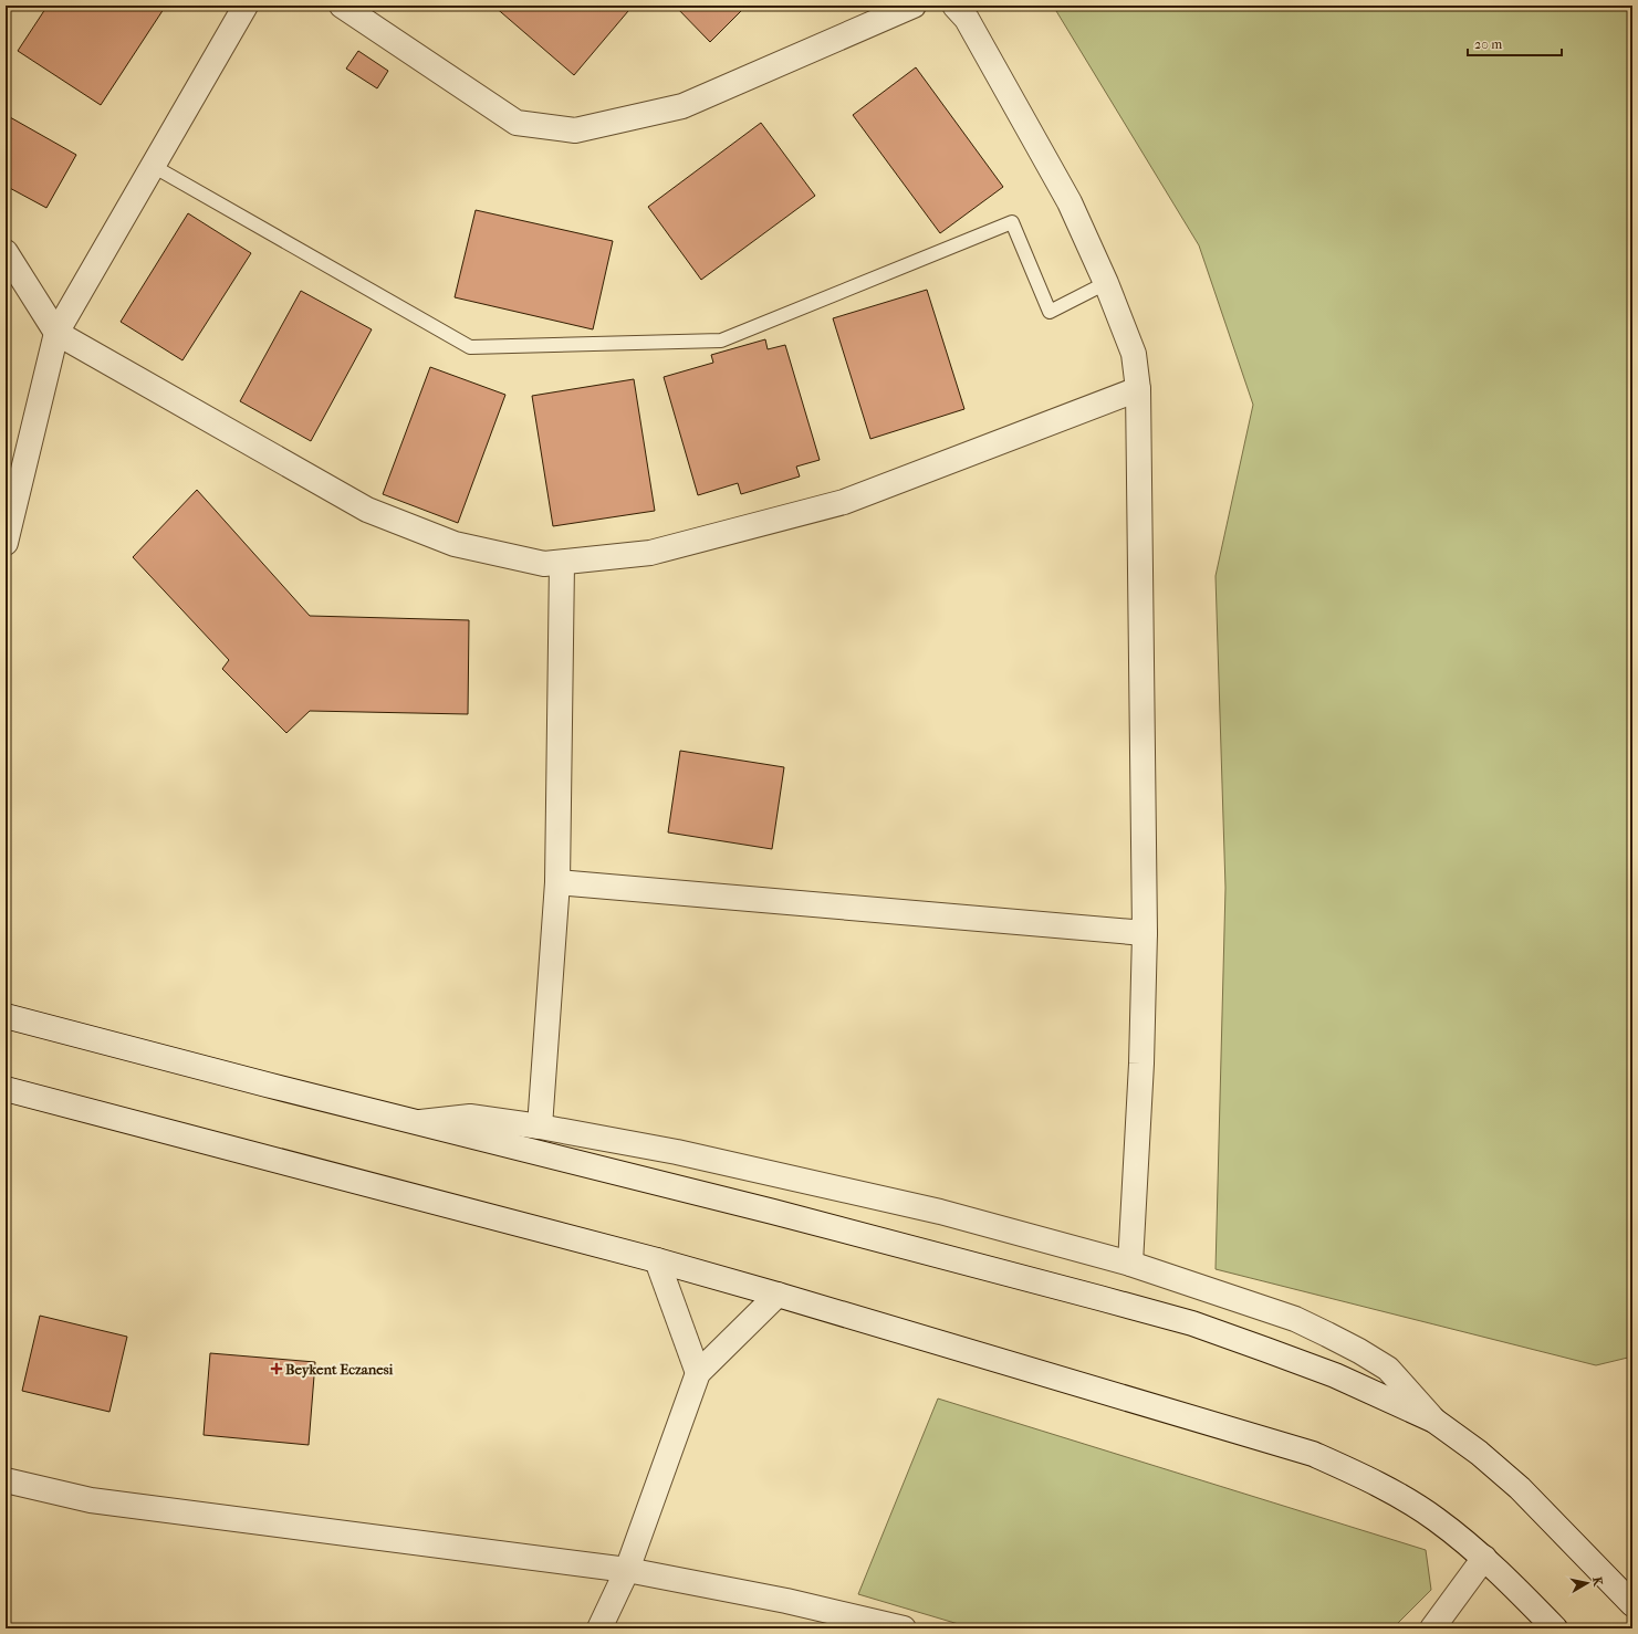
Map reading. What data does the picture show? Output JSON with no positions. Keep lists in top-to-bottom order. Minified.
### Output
{"places":{"health":["Beykent Eczanesi"]},"scale_bar":"20 m","north":"right"}
